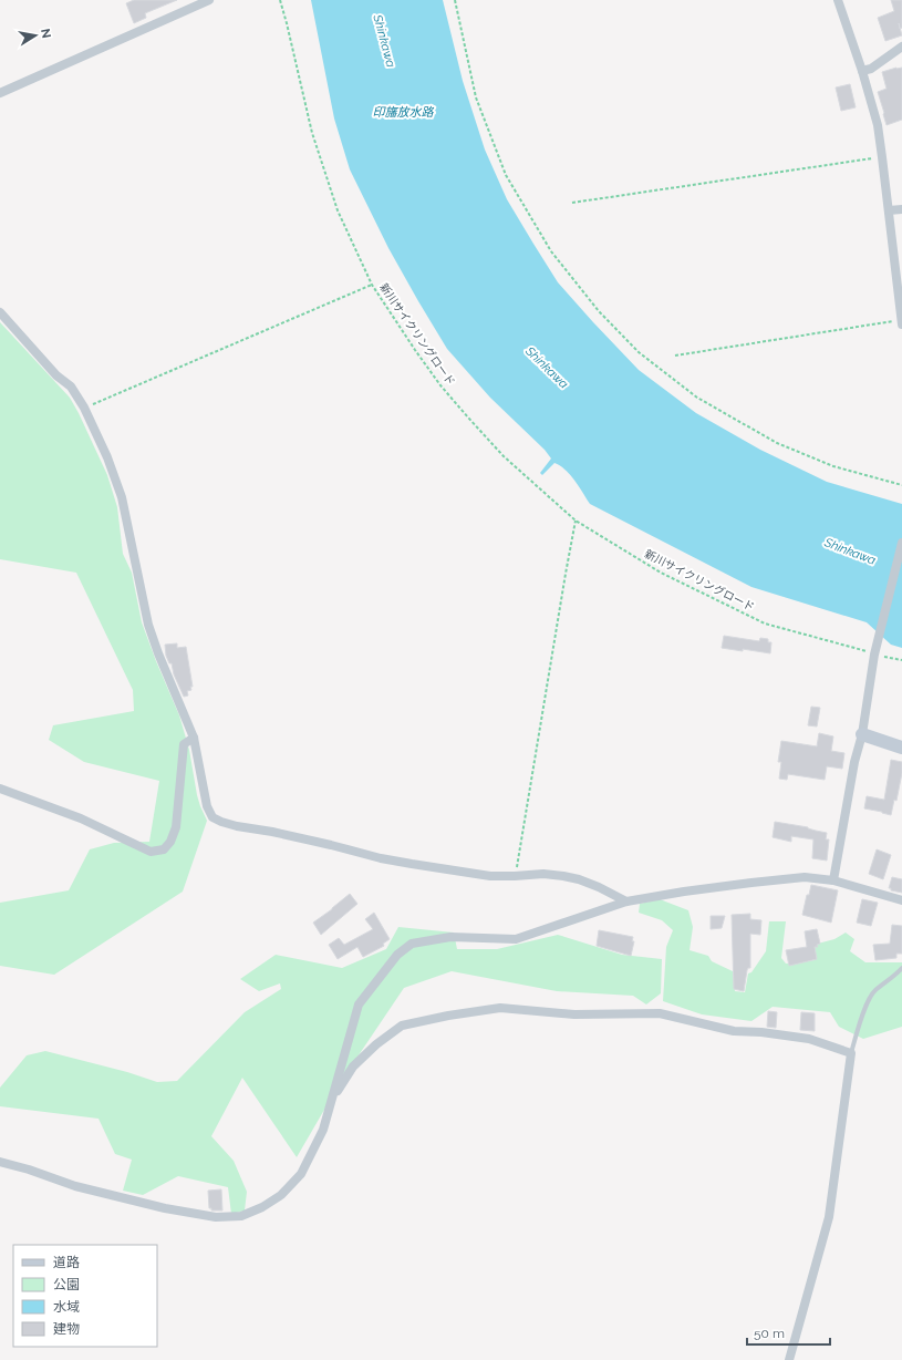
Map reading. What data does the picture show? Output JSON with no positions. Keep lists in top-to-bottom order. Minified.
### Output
{"streets":{"path":["新川サイクリングロード"]},"water":["Shinkawa","印旛放水路"],"legend":["道路","公園","水域","建物"],"scale_bar":"50 m","north":"right"}
